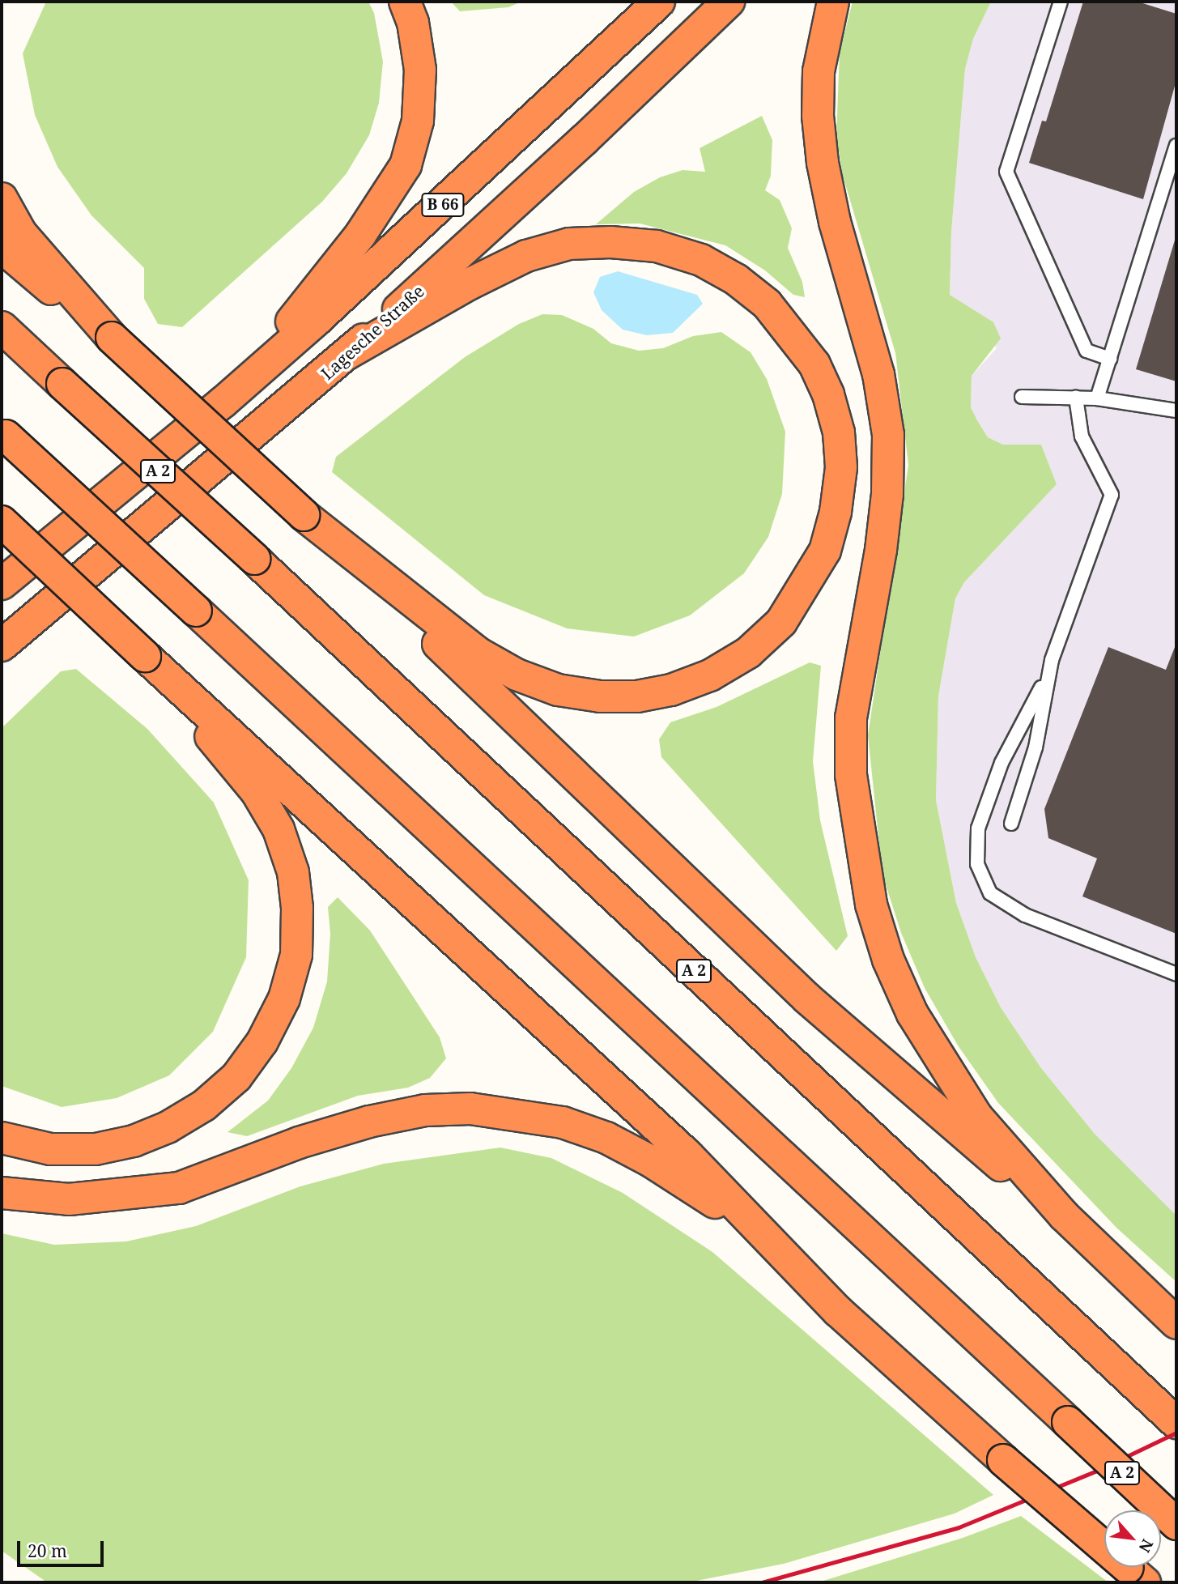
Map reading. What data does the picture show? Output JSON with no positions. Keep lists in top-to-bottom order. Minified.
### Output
{"streets":{"highway":["B 66","Lagesche Straße","A 2"]},"scale_bar":"20 m","north":"bottom right"}
